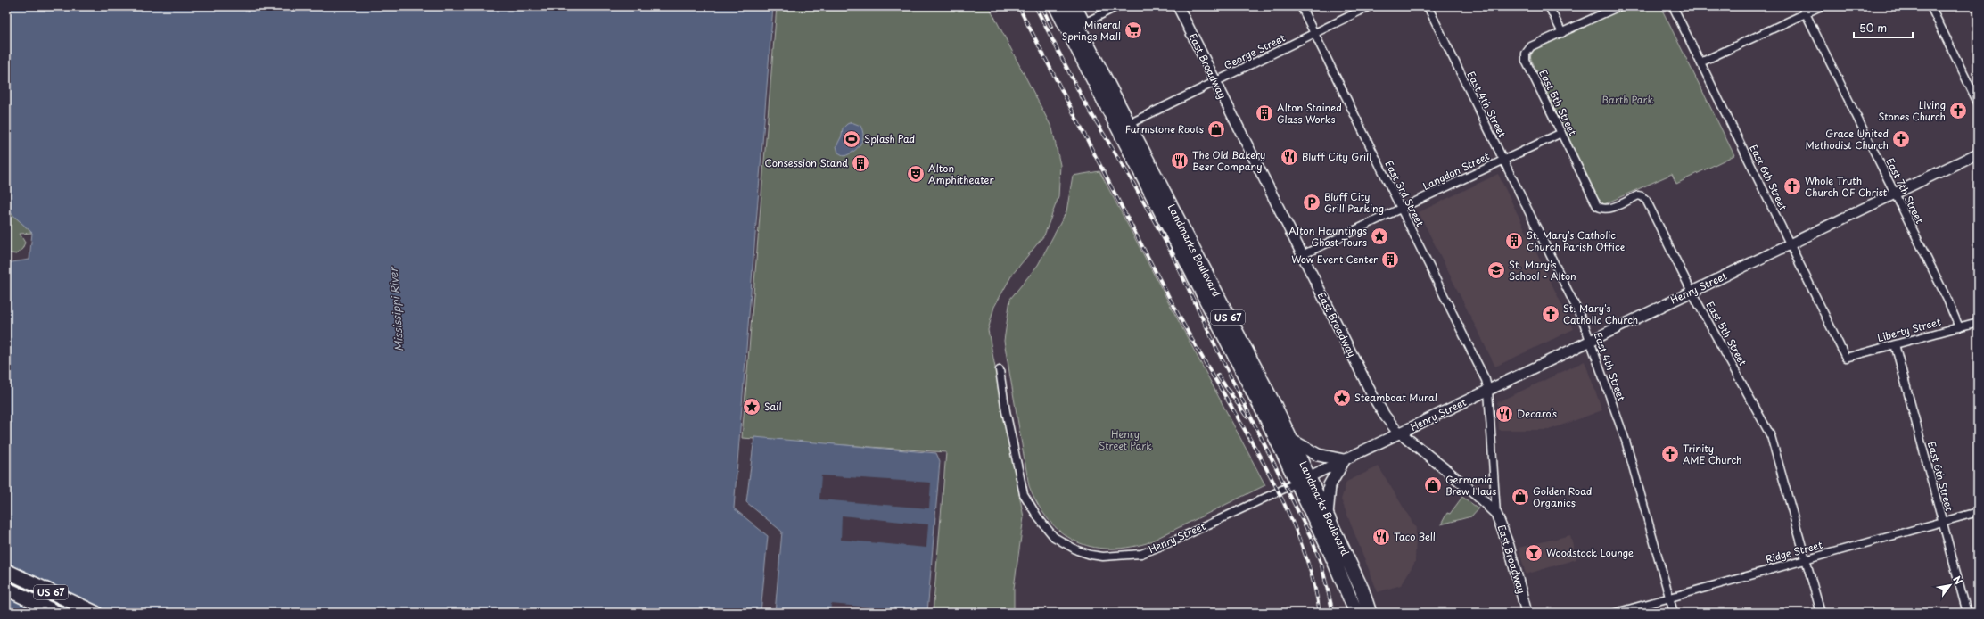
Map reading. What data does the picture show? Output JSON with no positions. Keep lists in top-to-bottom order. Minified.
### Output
{"streets":{"highway":["Landmarks Boulevard","US 67"],"street":["George Street","East Broadway","East 5th Street","East 4th Street","Langdon Street","East 6th Street","East 7th Street","East 3rd Street","Henry Street","Liberty Street","Ridge Street"]},"crossings":[["George Street","East Broadway"],["George Street","East 3rd Street"],["George Street","Landmarks Boulevard"],["East Broadway","Langdon Street"],["East Broadway","East 3rd Street"],["East Broadway","Henry Street"],["East 5th Street","Langdon Street"],["East 5th Street","Henry Street"],["East 5th Street","Ridge Street"],["East 4th Street","Langdon Street"],["East 4th Street","Henry Street"],["East 4th Street","Ridge Street"],["Langdon Street","East 3rd Street"],["East 6th Street","Henry Street"],["East 6th Street","Liberty Street"],["East 6th Street","Ridge Street"],["East 7th Street","Henry Street"],["East 7th Street","Liberty Street"],["East 3rd Street","Henry Street"],["Landmarks Boulevard","Henry Street"]],"water":["Mississippi River"],"parks":["Barth Park","Henry Street Park"],"places":{"supermarket":["Mineral Springs Mall"],"church":["Living Stones Church","Grace United Methodist Church","Whole Truth Church OF Christ","St. Mary's Catholic Church","Trinity AME Church"],"building":["Alton Stained Glass Works","Consession Stand","St. Mary's Catholic Church Parish Office","Wow Event Center"],"shop":["Farmstone Roots","Germania Brew Haus","Golden Road Organics"],"sports":["Splash Pad"],"restaurant":["Bluff City Grill","The Old Bakery Beer Company","Decaro’s","Taco Bell"],"theatre":["Alton Amphitheater"],"parking":["Bluff City Grill Parking"],"place":["Alton Hauntings Ghost Tours","Steamboat Mural","Sail"],"school or university":["St. Mary's School - Alton"],"bar":["Woodstock Lounge"]},"scale_bar":"50 m","north":"top right"}
